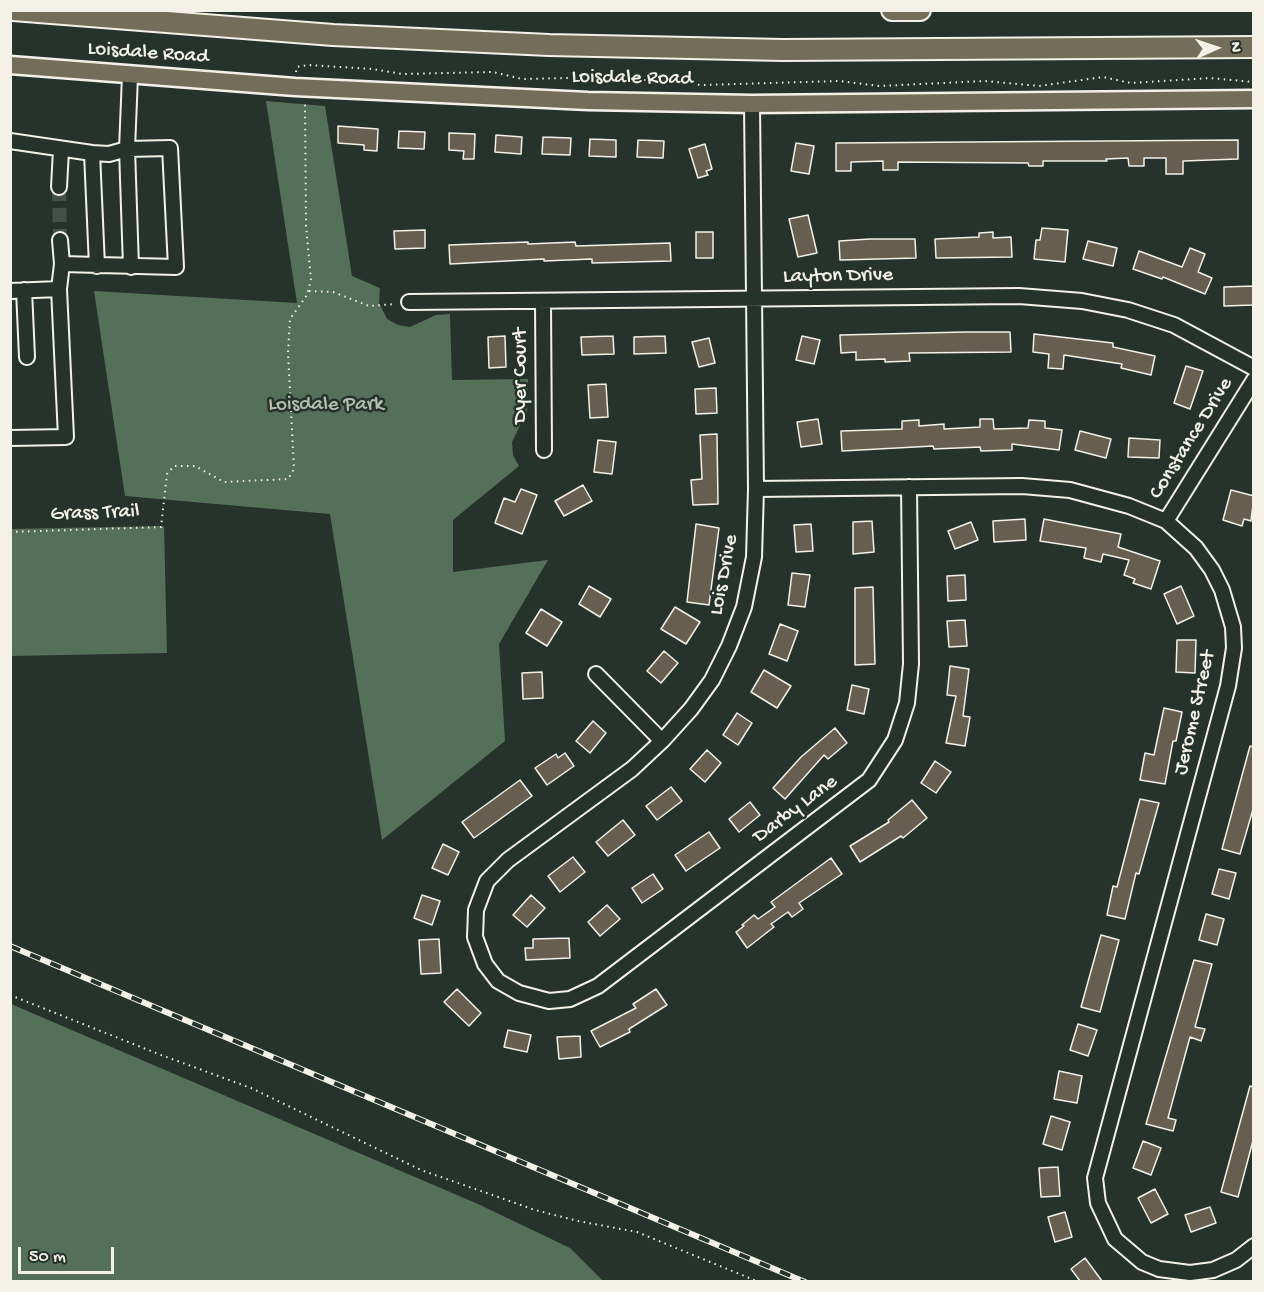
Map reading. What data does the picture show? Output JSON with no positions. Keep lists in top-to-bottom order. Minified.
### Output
{"streets":{"main road":["Loisdale Road"],"street":["Layton Drive","Dyer Court","Constance Drive","Lois Drive","Jerome Street","Darby Lane"],"path":["Grass Trail"]},"crossings":[["Loisdale Road","Lois Drive"],["Layton Drive","Dyer Court"],["Layton Drive","Lois Drive"],["Constance Drive","Jerome Street"],["Lois Drive","Jerome Street"],["Lois Drive","Darby Lane"],["Jerome Street","Darby Lane"]],"parks":["Loisdale Park"],"scale_bar":"50 m","north":"right"}
